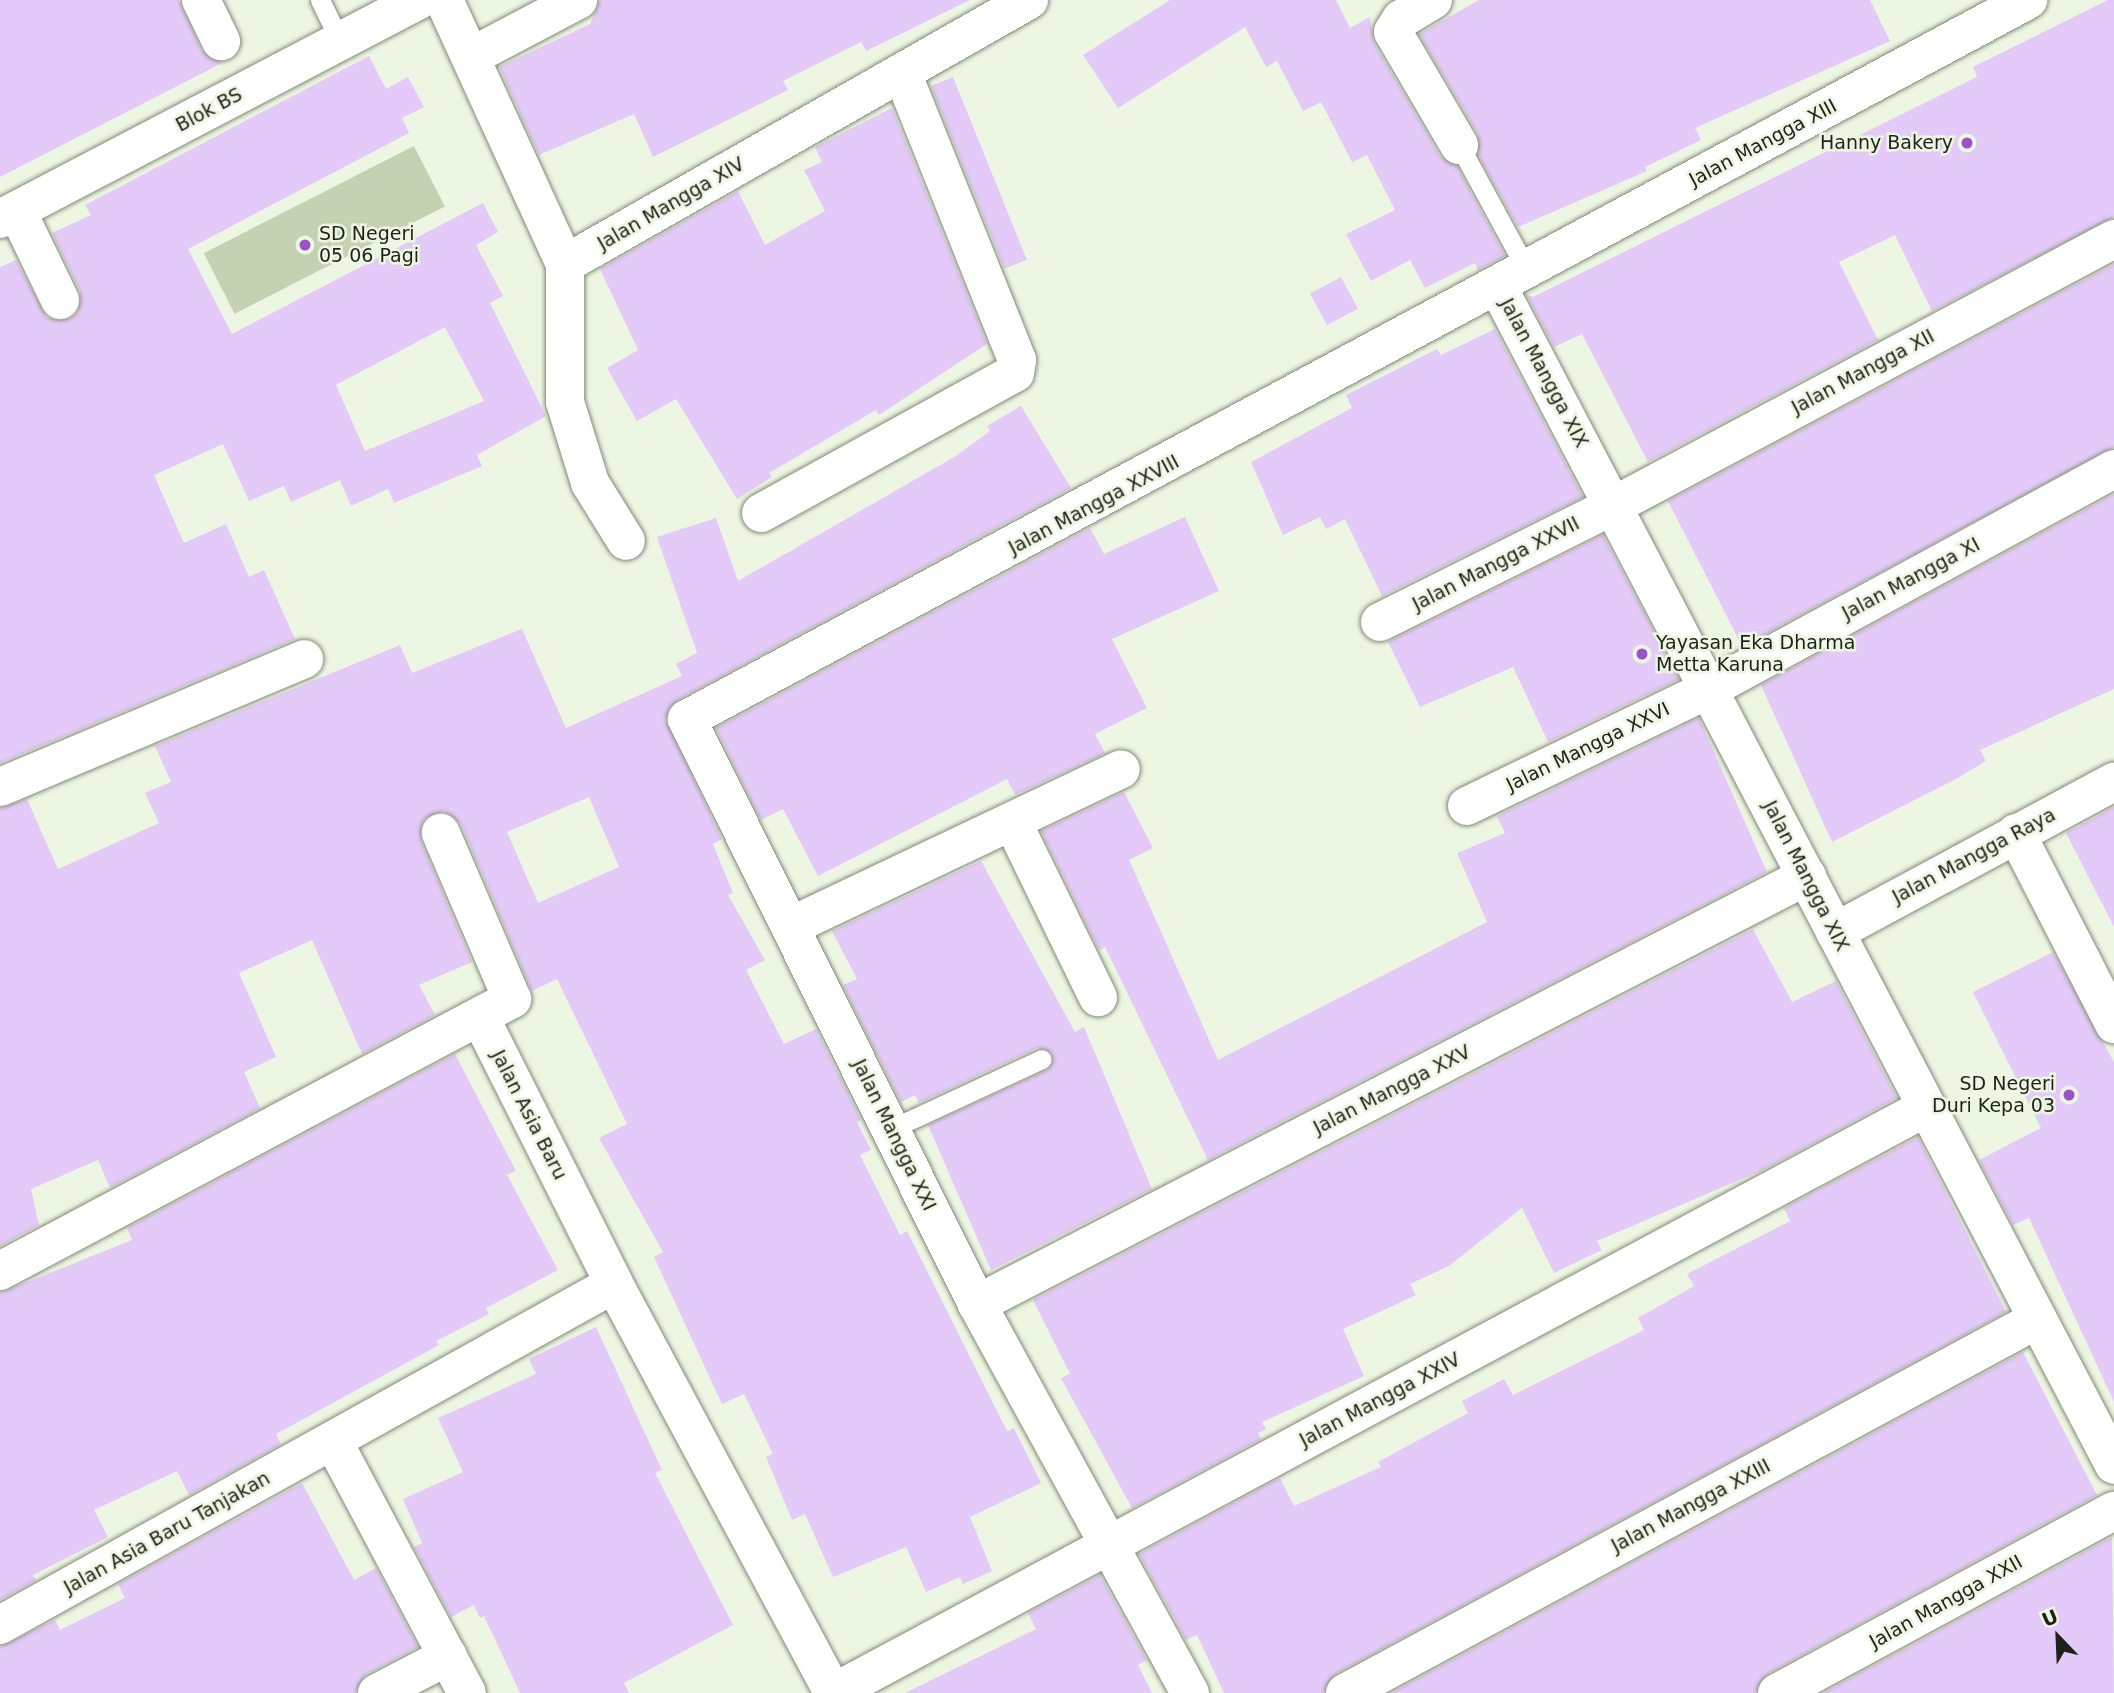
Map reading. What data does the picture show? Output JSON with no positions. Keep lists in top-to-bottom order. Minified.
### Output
{"streets":{"street":["Blok BS","Jalan Mangga XIII","Jalan Mangga XIV","Jalan Mangga XII","Jalan Mangga XIX","Jalan Mangga XXVIII","Jalan Mangga XXVII","Jalan Mangga XI","Jalan Mangga XXVI","Jalan Mangga Raya","Jalan Mangga XXV","Jalan Asia Baru","Jalan Mangga XXI","Jalan Mangga XXIV","Jalan Mangga XXIII","Jalan Asia Baru Tanjakan","Jalan Mangga XXII"]},"crossings":[["Jalan Mangga XIII","Jalan Mangga XIX"],["Jalan Mangga XIII","Jalan Mangga XXVIII"],["Jalan Mangga XII","Jalan Mangga XIX"],["Jalan Mangga XII","Jalan Mangga XXVII"],["Jalan Mangga XIX","Jalan Mangga XXVIII"],["Jalan Mangga XIX","Jalan Mangga XXVII"],["Jalan Mangga XIX","Jalan Mangga XI"],["Jalan Mangga XIX","Jalan Mangga XXVI"],["Jalan Mangga XIX","Jalan Mangga Raya"],["Jalan Mangga XIX","Jalan Mangga XXV"],["Jalan Mangga XIX","Jalan Mangga XXIV"],["Jalan Mangga XIX","Jalan Mangga XXIII"],["Jalan Mangga XXVIII","Jalan Mangga XXI"],["Jalan Mangga XI","Jalan Mangga XXVI"],["Jalan Mangga XXV","Jalan Mangga XXI"],["Jalan Asia Baru","Jalan Mangga XXIV"],["Jalan Asia Baru","Jalan Asia Baru Tanjakan"],["Jalan Mangga XXI","Jalan Mangga XXIV"]],"places":["Hanny Bakery","SD Negeri 05 06 Pagi","Yayasan Eka Dharma Metta Karuna","SD Negeri Duri Kepa 03"],"north":"top left"}
